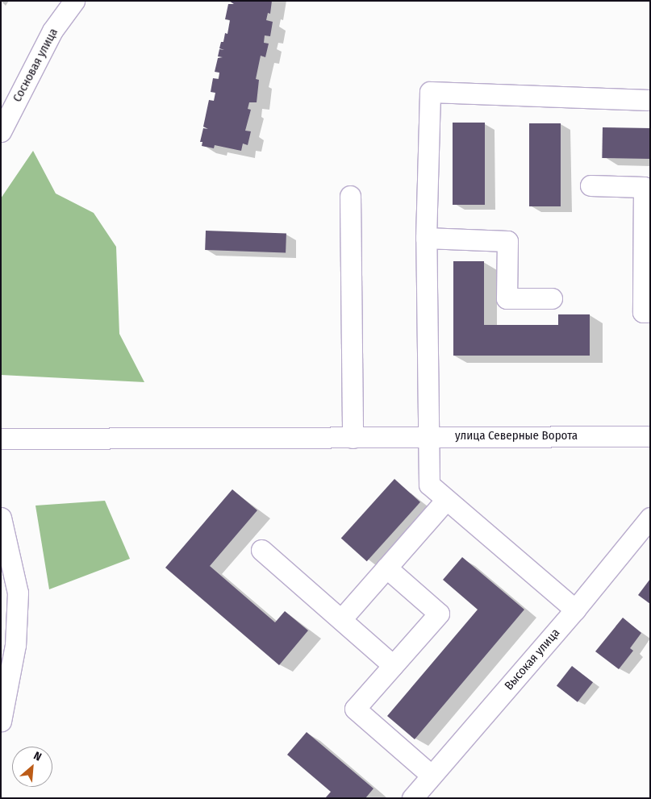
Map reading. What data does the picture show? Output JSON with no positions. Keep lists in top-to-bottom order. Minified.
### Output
{"streets":{"street":["Сосновая улица","улица Северные Ворота","Высокая улица"]},"north":"top right"}
